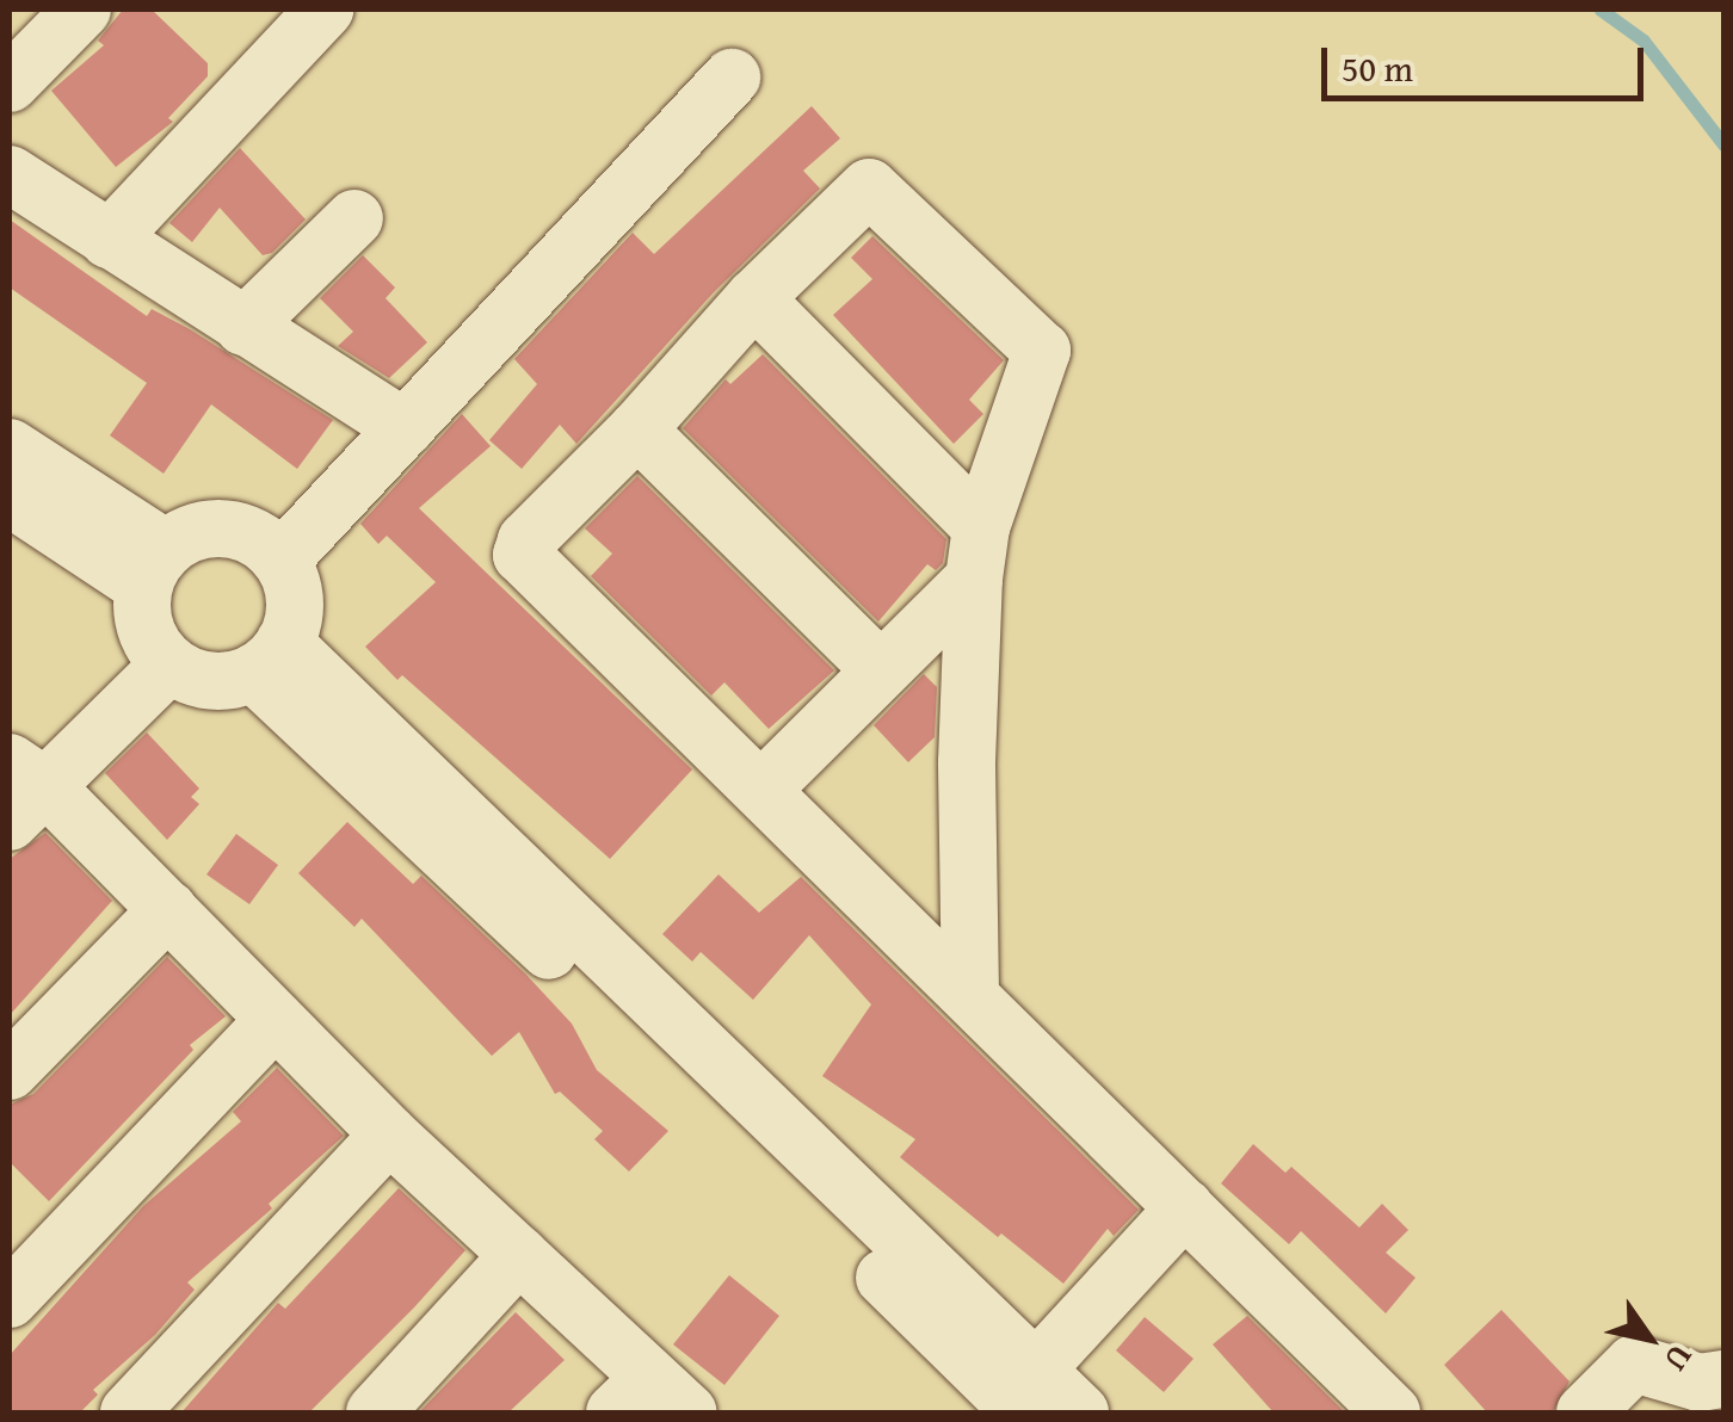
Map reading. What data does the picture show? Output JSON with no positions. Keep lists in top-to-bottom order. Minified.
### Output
{"scale_bar":"50 m","north":"bottom right"}
